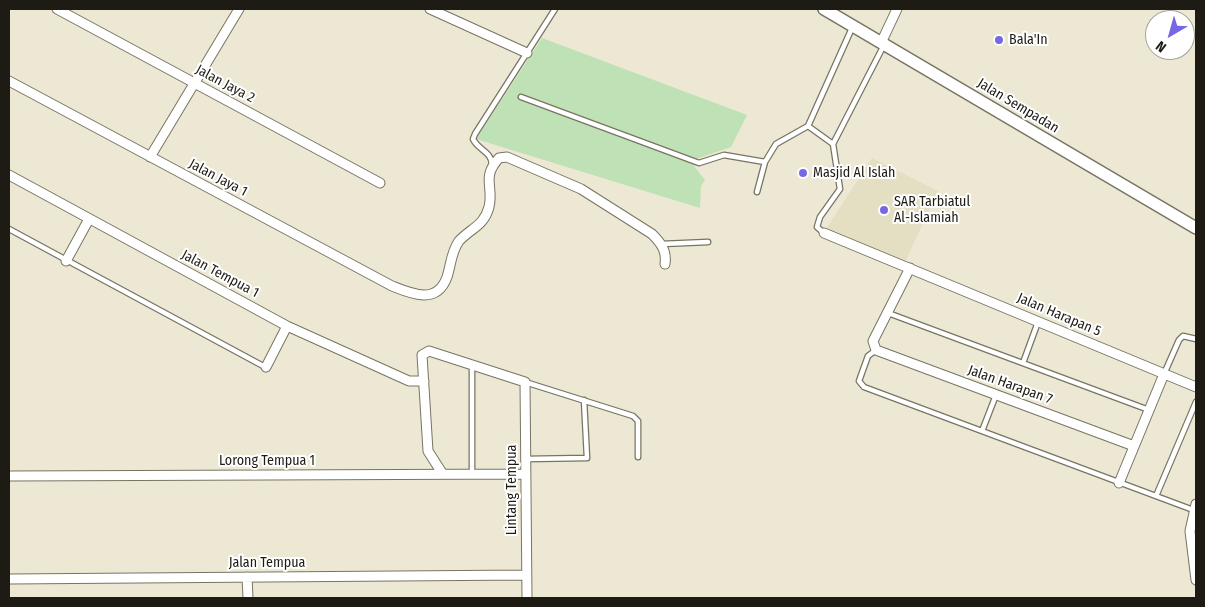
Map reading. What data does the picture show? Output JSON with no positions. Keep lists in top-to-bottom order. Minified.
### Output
{"streets":{"street":["Jalan Jaya 2","Jalan Sempadan","Jalan Jaya 1","Jalan Tempua 1","Jalan Harapan 5","Jalan Harapan 7","Lorong Tempua 1","Lintang Tempua","Jalan Tempua"]},"crossings":[["Lorong Tempua 1","Lintang Tempua"],["Lintang Tempua","Jalan Tempua"]],"places":["Bala'In","Masjid Al Islah","SAR Tarbiatul Al-Islamiah"],"north":"bottom left"}
